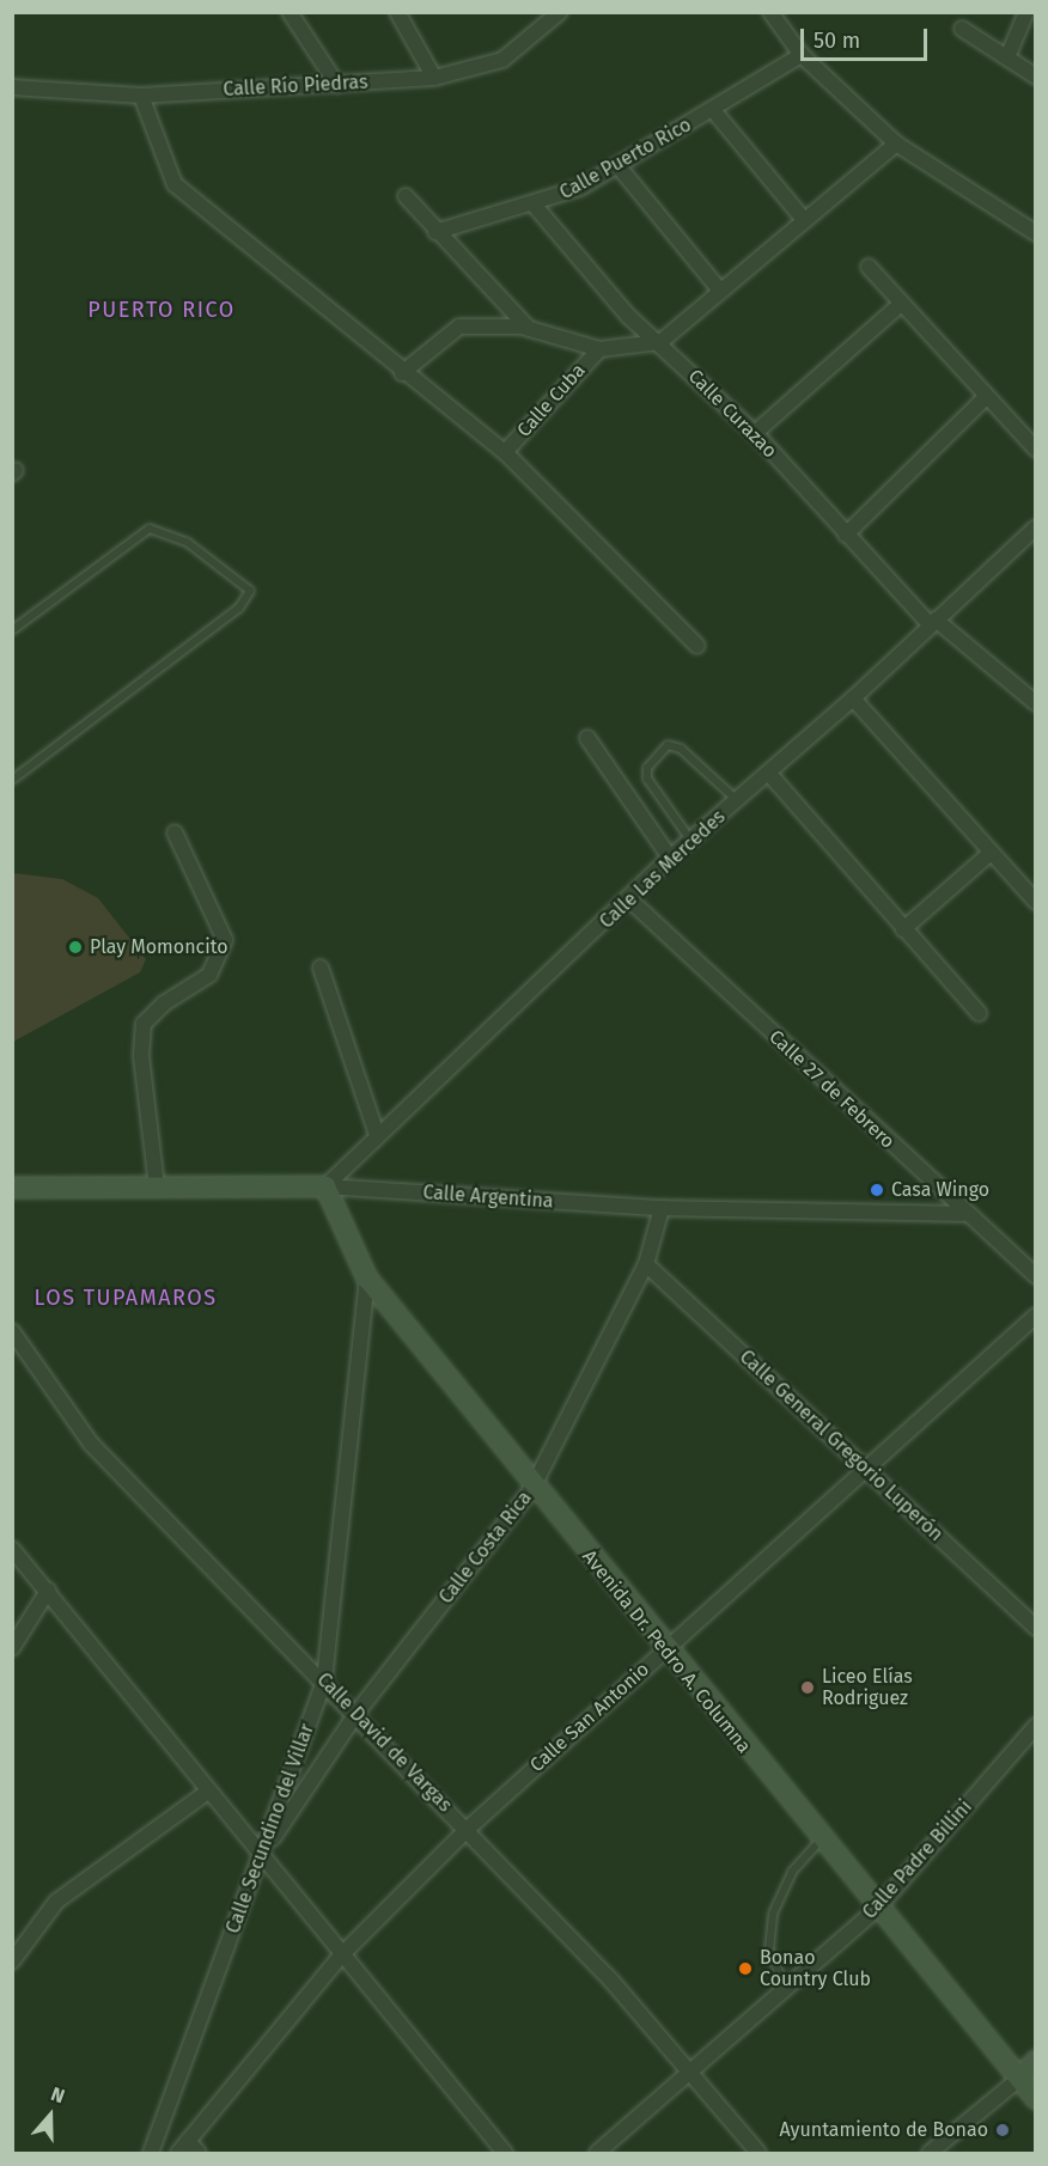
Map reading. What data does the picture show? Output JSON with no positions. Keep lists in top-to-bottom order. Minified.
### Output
{"streets":{"main road":["Calle Argentina","Avenida Dr. Pedro A. Columna"],"street":["Calle Río Piedras","Calle Puerto Rico","Calle Cuba","Calle Curazao","Calle Las Mercedes","Calle 27 de Febrero","Calle General Gregorio Luperón","Calle Costa Rica","Calle San Antonio","Calle David de Vargas","Calle Secundino del Villar","Calle Padre Billini"]},"crossings":[["Calle Puerto Rico","Calle Curazao"],["Calle Curazao","Calle Las Mercedes"],["Calle Las Mercedes","Calle 27 de Febrero"],["Calle Las Mercedes","Calle Argentina"],["Calle Las Mercedes","Avenida Dr. Pedro A. Columna"],["Calle 27 de Febrero","Calle Argentina"],["Calle Argentina","Calle Costa Rica"],["Calle Argentina","Avenida Dr. Pedro A. Columna"],["Calle General Gregorio Luperón","Calle Costa Rica"],["Calle General Gregorio Luperón","Calle San Antonio"],["Calle Costa Rica","Avenida Dr. Pedro A. Columna"],["Calle Costa Rica","Calle David de Vargas"],["Calle Costa Rica","Calle Secundino del Villar"],["Avenida Dr. Pedro A. Columna","Calle San Antonio"],["Avenida Dr. Pedro A. Columna","Calle Secundino del Villar"],["Avenida Dr. Pedro A. Columna","Calle Padre Billini"],["Calle San Antonio","Calle David de Vargas"],["Calle David de Vargas","Calle Secundino del Villar"],["Calle David de Vargas","Calle Padre Billini"]],"districts":["PUERTO RICO","LOS TUPAMAROS"],"places":["Play Momoncito","Casa Wingo","Liceo Elías Rodriguez","Bonao Country Club","Ayuntamiento de Bonao"],"scale_bar":"50 m","north":"top"}
